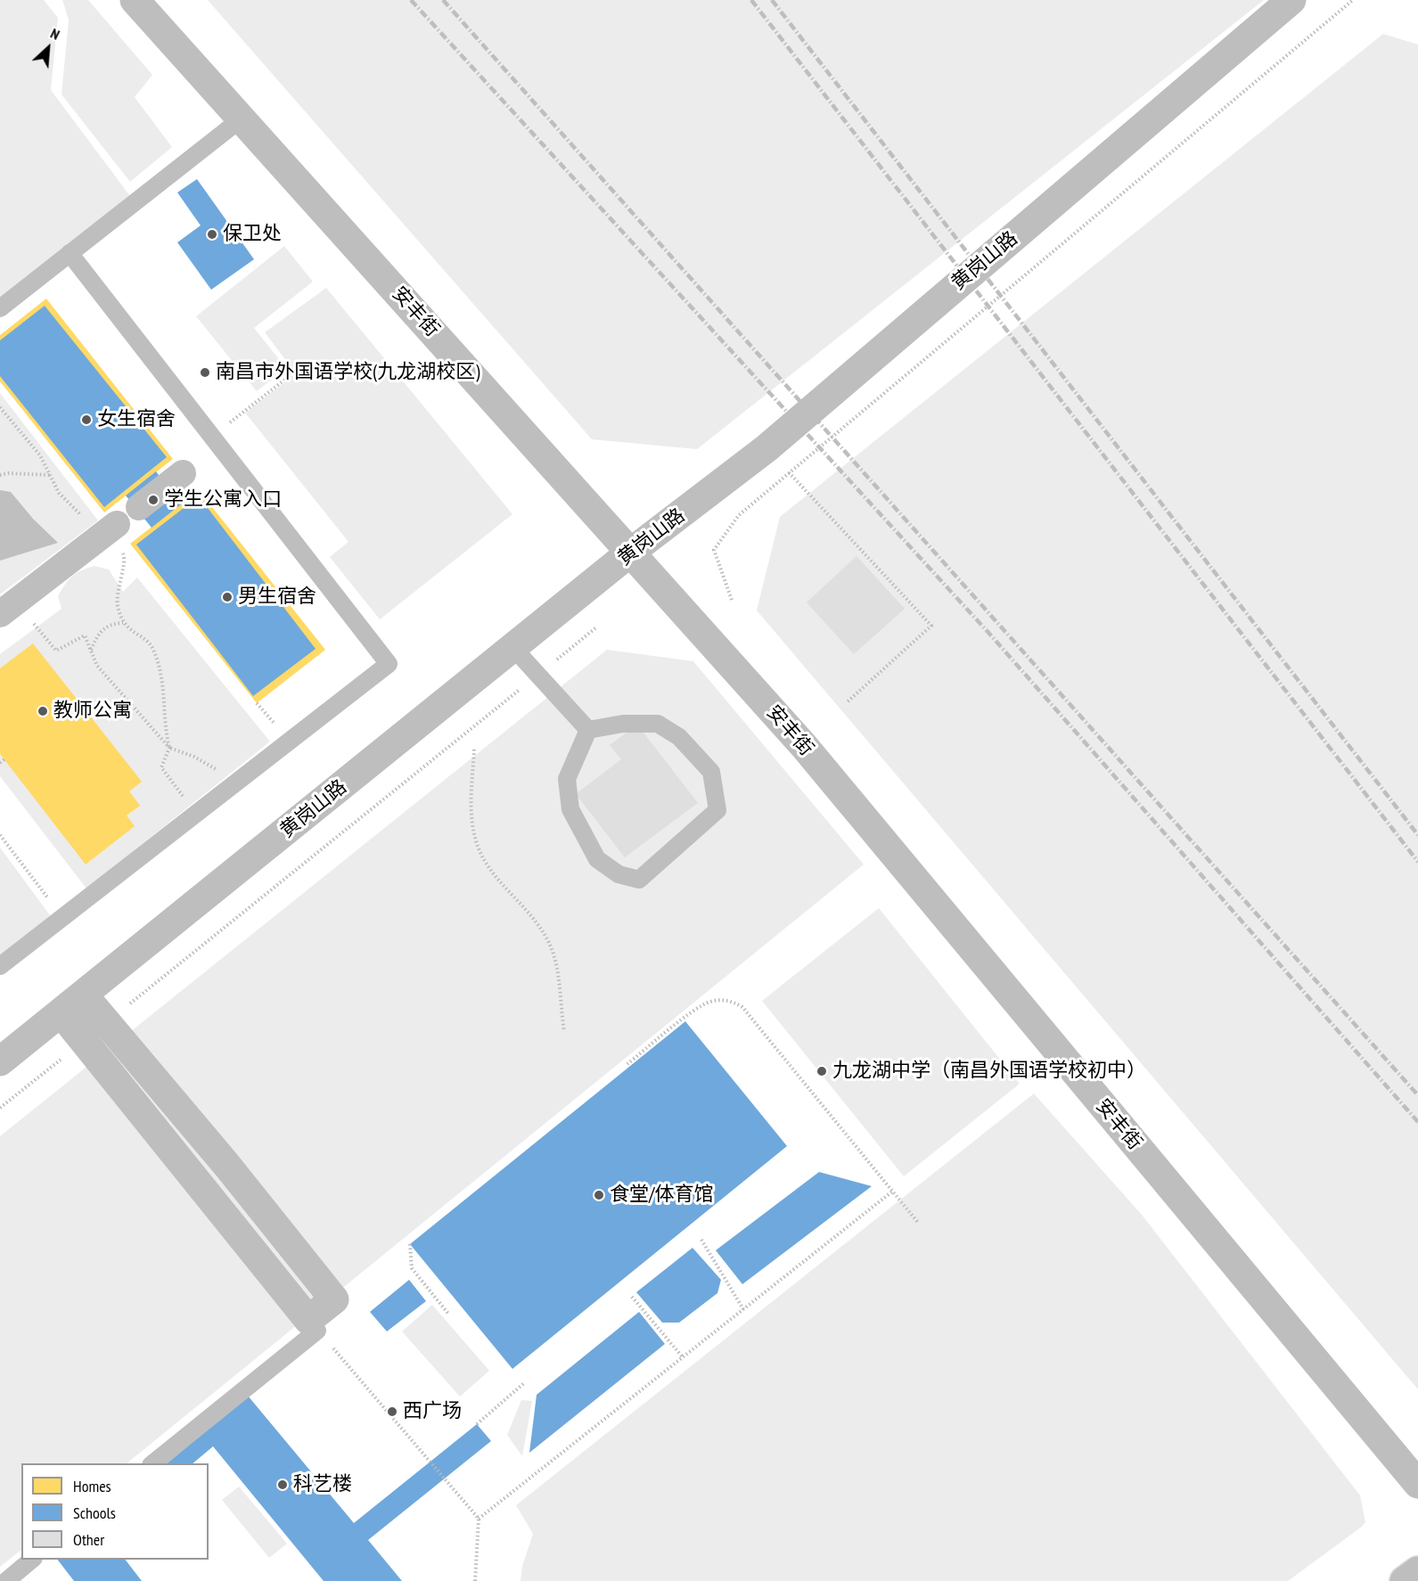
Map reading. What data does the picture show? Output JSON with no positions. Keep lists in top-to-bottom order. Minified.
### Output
{"streets":{"street":["黄岗山路","安丰街"]},"crossings":[["黄岗山路","安丰街"]],"places":["保卫处","南昌市外国语学校(九龙湖校区)","女生宿舍","学生公寓入口","男生宿舍","教师公寓","九龙湖中学（南昌外国语学校初中）","食堂/体育馆","西广场","科艺楼"],"legend":["Homes","Schools","Other"],"north":"top right"}
